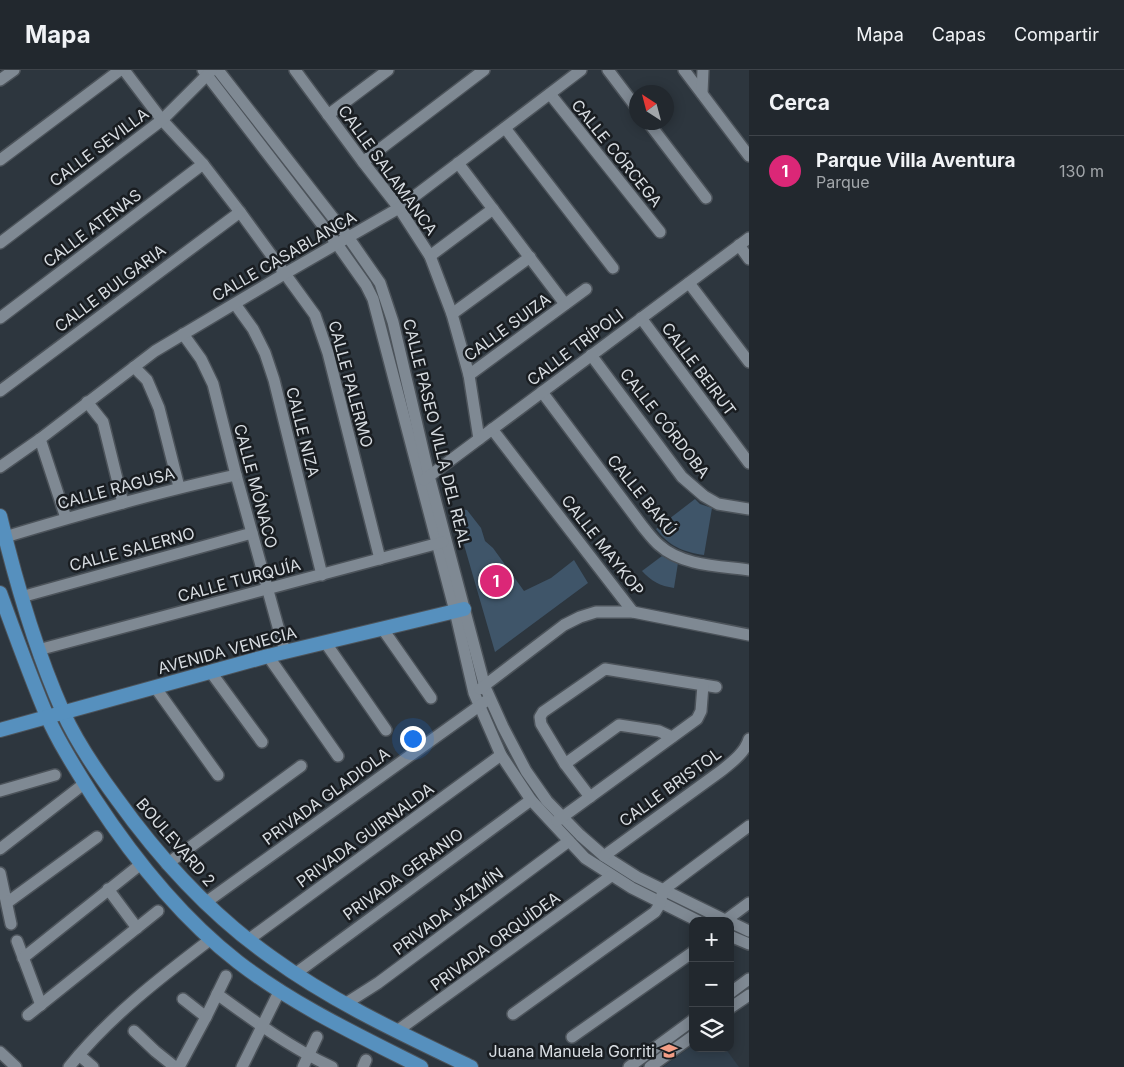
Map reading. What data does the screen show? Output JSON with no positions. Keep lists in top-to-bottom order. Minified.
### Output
{"streets":{"main road":["AVENIDA VENECIA","BOULEVARD 2"],"street":["CALLE SEVILLA","CALLE CÓRCEGA","CALLE SALAMANCA","CALLE ATENAS","CALLE CASABLANCA","CALLE BULGARIA","CALLE SUIZA","CALLE TRÍPOLI","CALLE BEIRUT","CALLE PALERMO","CALLE CÓRDOBA","CALLE NIZA","CALLE PASEO VILLA DEL REAL","CALLE MÓNACO","CALLE RAGUSA","CALLE BAKÚ","CALLE MAYKOP","CALLE SALERNO","CALLE TURQUÍA","CALLE BRISTOL","PRIVADA GLADIOLA","PRIVADA GUIRNALDA","PRIVADA GERANIO","PRIVADA JAZMÍN","PRIVADA ORQUÍDEA"]},"crossings":[["CALLE SEVILLA","CALLE PALERMO"],["CALLE SEVILLA","CALLE PASEO VILLA DEL REAL"],["CALLE CÓRCEGA","CALLE CASABLANCA"],["CALLE SALAMANCA","CALLE CASABLANCA"],["CALLE SALAMANCA","CALLE SUIZA"],["CALLE SALAMANCA","CALLE TRÍPOLI"],["CALLE ATENAS","CALLE PALERMO"],["CALLE CASABLANCA","CALLE PALERMO"],["CALLE CASABLANCA","CALLE NIZA"],["CALLE CASABLANCA","CALLE PASEO VILLA DEL REAL"],["CALLE CASABLANCA","CALLE MÓNACO"],["CALLE BULGARIA","CALLE PALERMO"],["CALLE TRÍPOLI","CALLE BEIRUT"],["CALLE TRÍPOLI","CALLE CÓRDOBA"],["CALLE TRÍPOLI","CALLE PASEO VILLA DEL REAL"],["CALLE TRÍPOLI","CALLE BAKÚ"],["CALLE TRÍPOLI","CALLE MAYKOP"],["CALLE PALERMO","CALLE TURQUÍA"],["CALLE NIZA","CALLE TURQUÍA"],["CALLE PASEO VILLA DEL REAL","CALLE TURQUÍA"],["CALLE PASEO VILLA DEL REAL","AVENIDA VENECIA"],["CALLE PASEO VILLA DEL REAL","CALLE BRISTOL"],["CALLE PASEO VILLA DEL REAL","PRIVADA GLADIOLA"],["CALLE PASEO VILLA DEL REAL","PRIVADA GUIRNALDA"],["CALLE PASEO VILLA DEL REAL","PRIVADA GERANIO"],["CALLE PASEO VILLA DEL REAL","PRIVADA JAZMÍN"],["CALLE PASEO VILLA DEL REAL","PRIVADA ORQUÍDEA"],["CALLE MÓNACO","CALLE RAGUSA"],["CALLE MÓNACO","CALLE SALERNO"],["CALLE MÓNACO","CALLE TURQUÍA"],["CALLE MÓNACO","AVENIDA VENECIA"],["CALLE RAGUSA","BOULEVARD 2"],["CALLE SALERNO","BOULEVARD 2"],["CALLE TURQUÍA","BOULEVARD 2"],["AVENIDA VENECIA","BOULEVARD 2"],["PRIVADA GLADIOLA","BOULEVARD 2"],["PRIVADA GUIRNALDA","BOULEVARD 2"],["BOULEVARD 2","PRIVADA GERANIO"],["BOULEVARD 2","PRIVADA JAZMÍN"],["BOULEVARD 2","PRIVADA ORQUÍDEA"]],"places":{"school or university":["Juana Manuela Gorriti"]},"north":"top left","page":{"header":"Mapa","nav":["Mapa","Capas","Compartir"],"heading":"Cerca","list":[{"mark":"1","name":"Parque Villa Aventura","note":"Parque","value":"130 m"}],"pins":"1","map_buttons":["+","−"]}}
